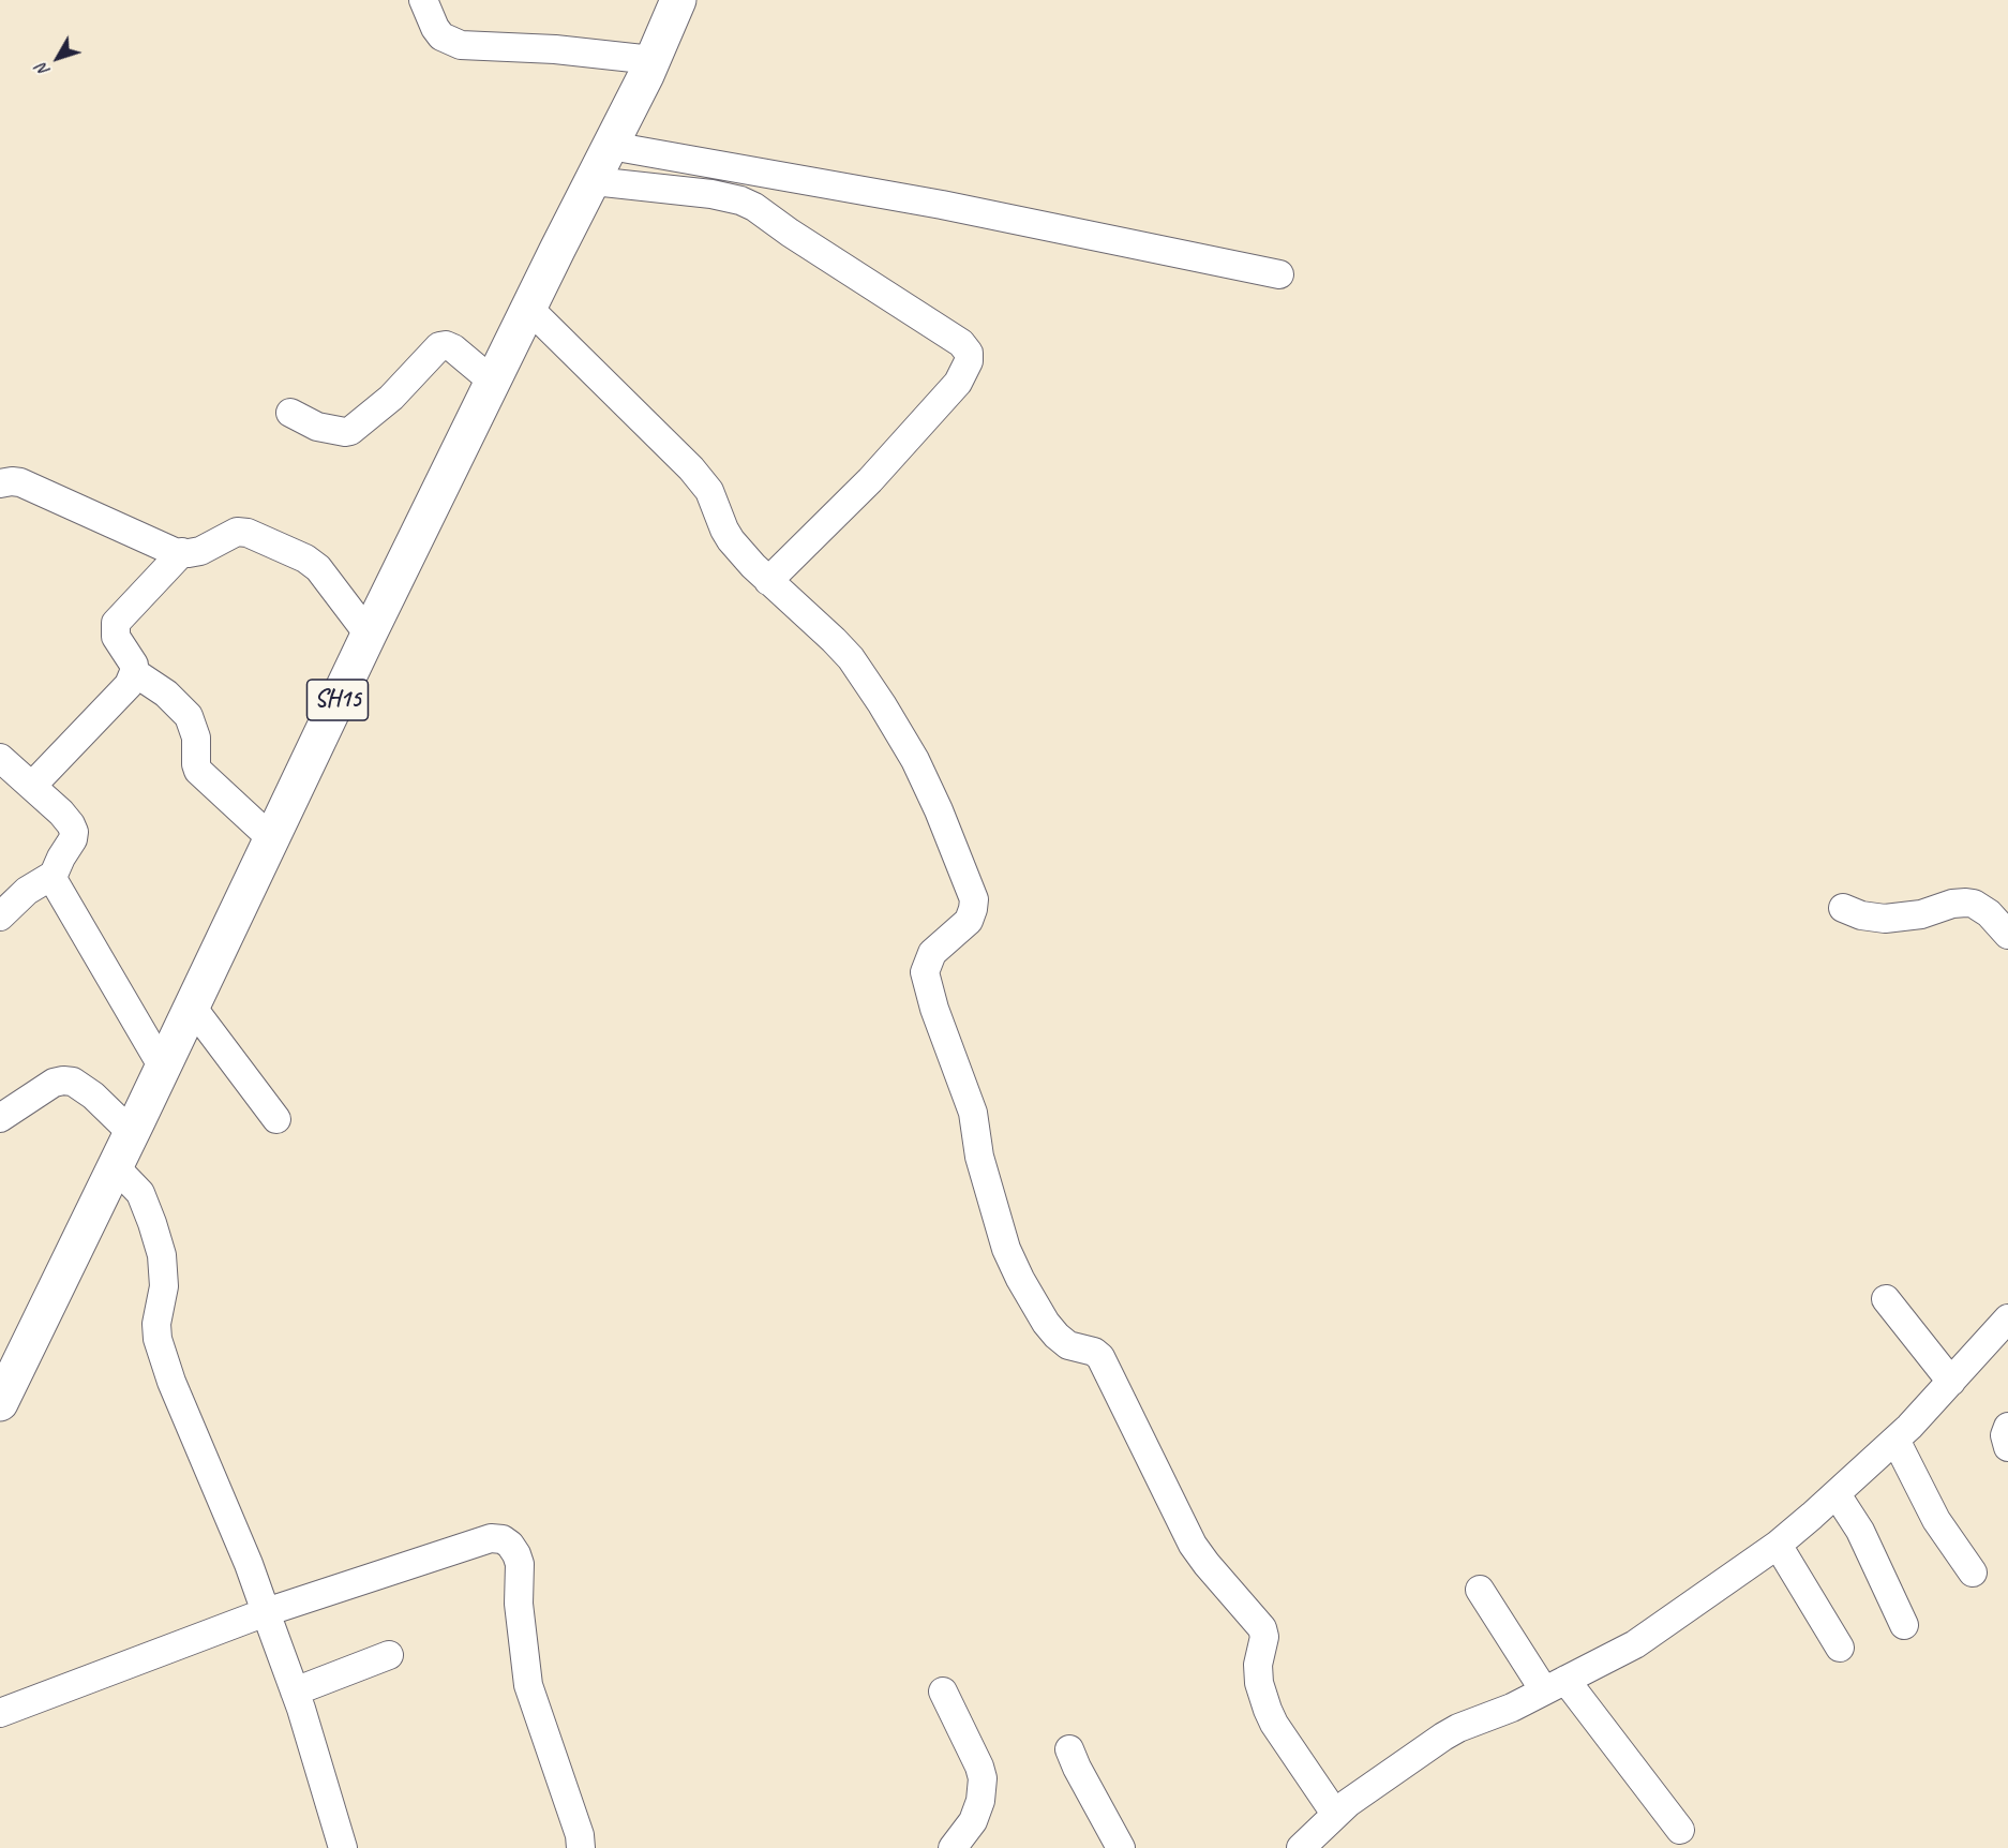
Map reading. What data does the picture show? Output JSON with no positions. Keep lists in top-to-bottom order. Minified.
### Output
{"streets":{"main road":["SH15"]},"north":"bottom left"}
